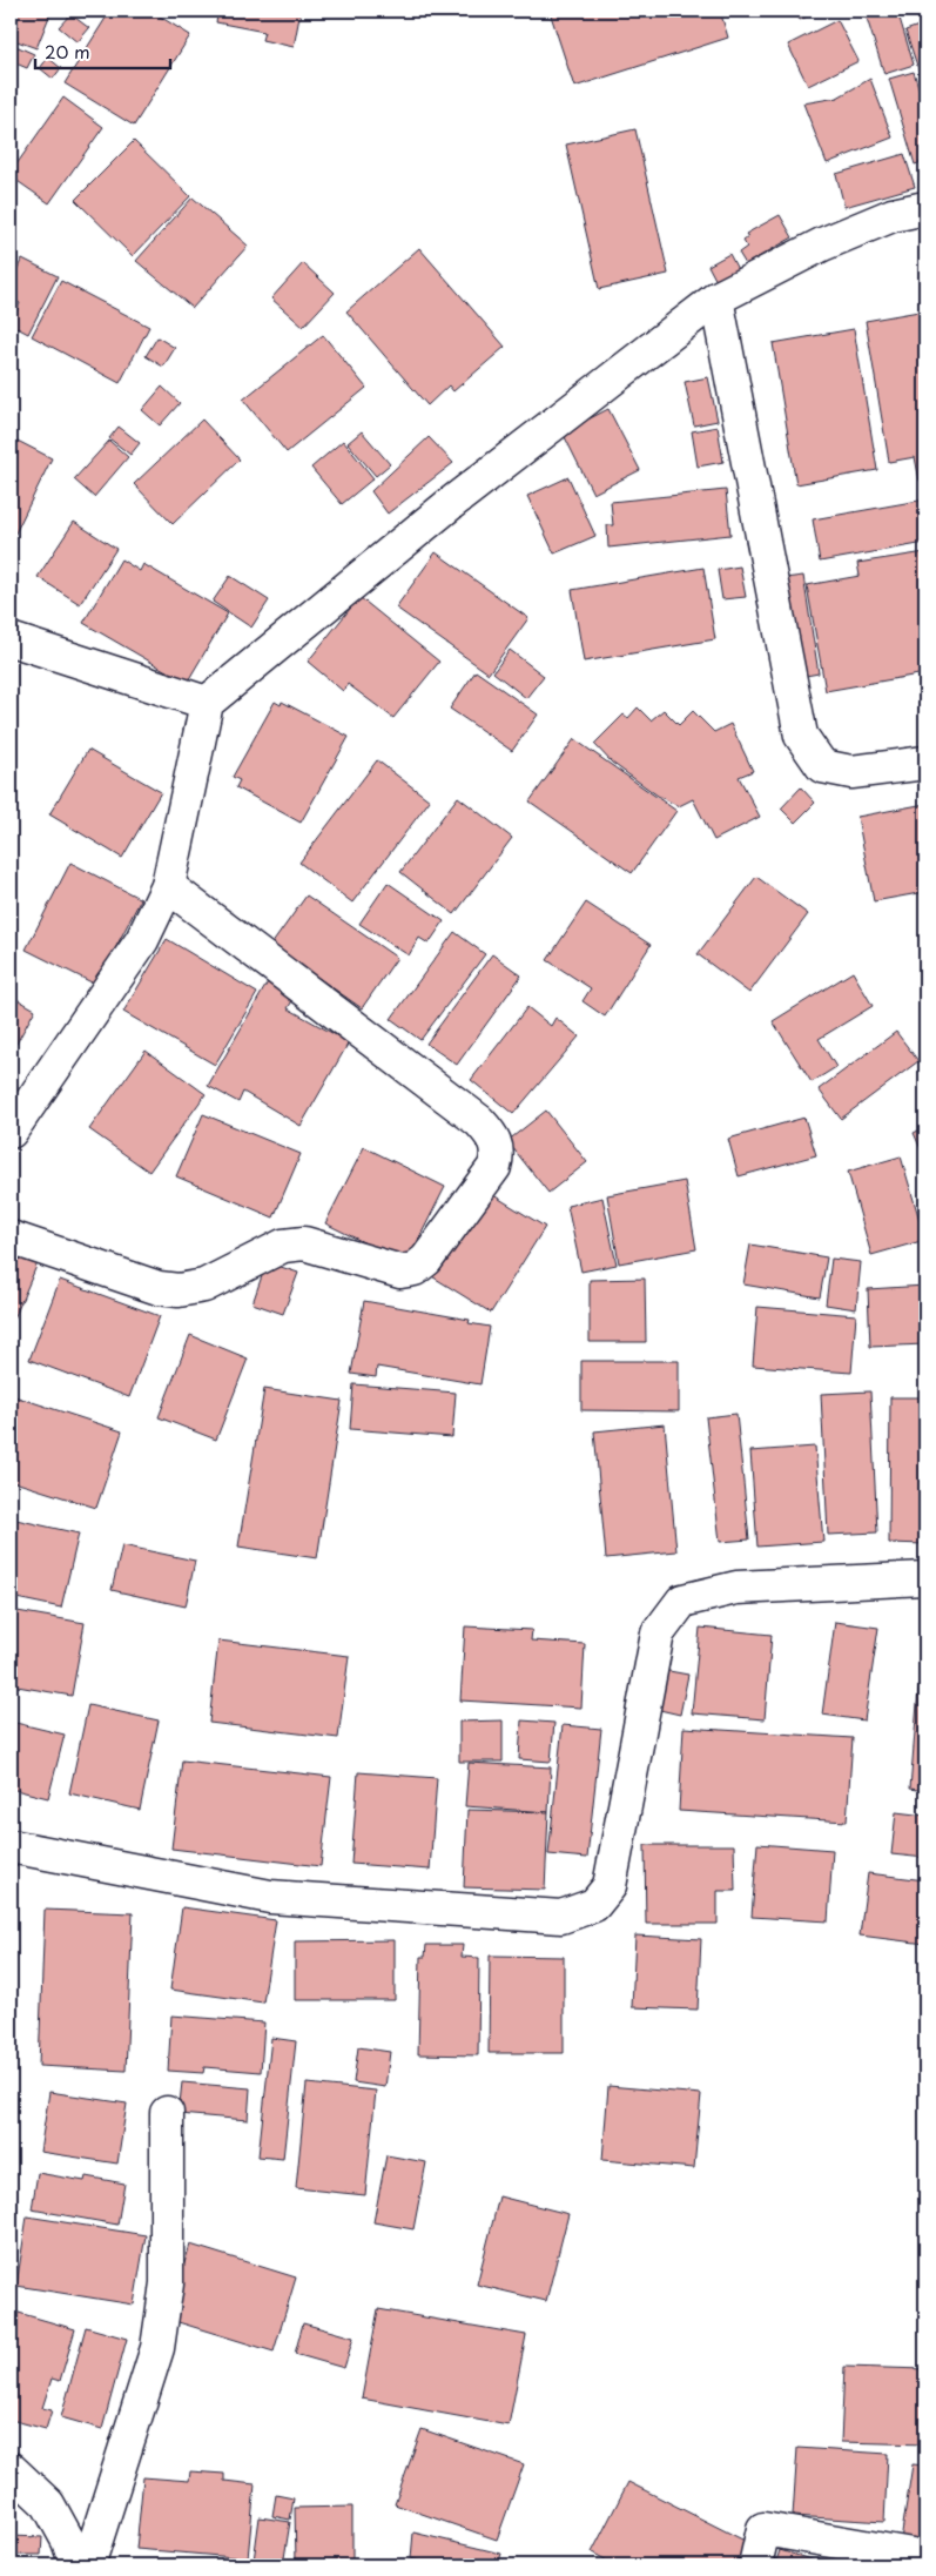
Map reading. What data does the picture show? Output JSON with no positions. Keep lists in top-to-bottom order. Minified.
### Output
{"scale_bar":"20 m"}
